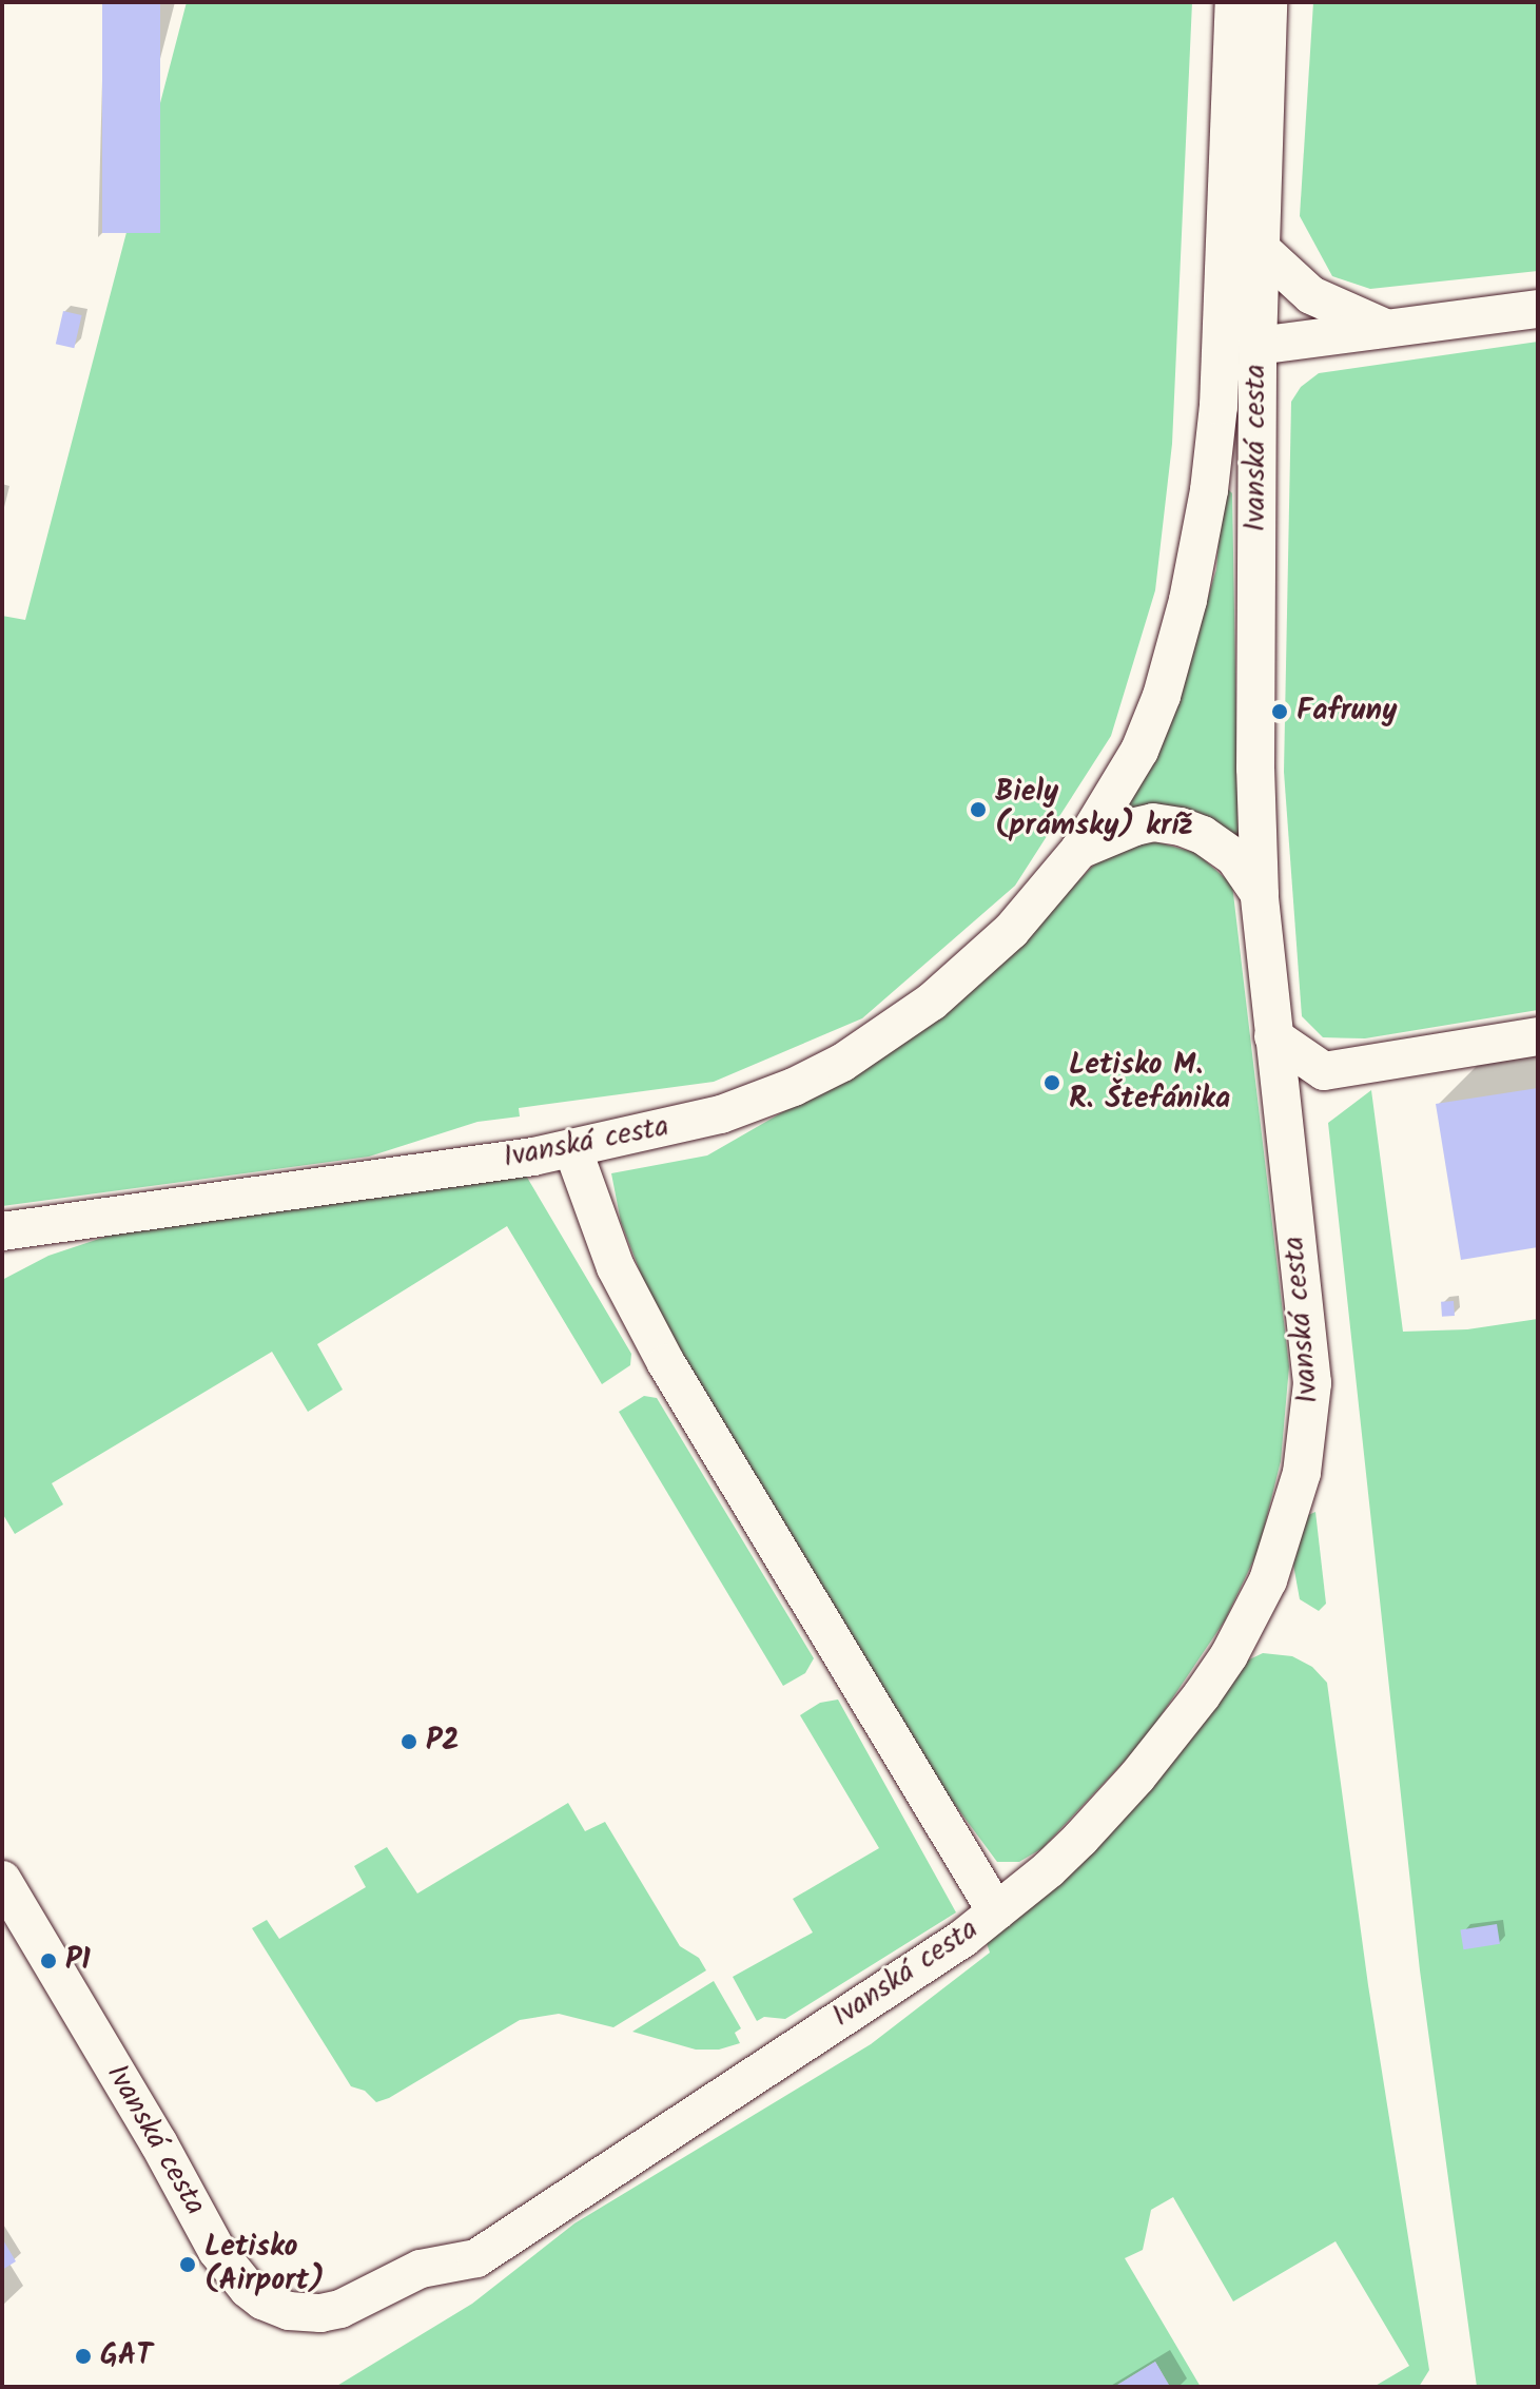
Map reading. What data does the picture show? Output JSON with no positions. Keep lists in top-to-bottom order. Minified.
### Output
{"streets":{"street":["Ivanská cesta"]},"places":["Fafruny","Biely (prámsky) kríž","Letisko M. R. Štefánika","P2","P1","Letisko (Airport)","GAT"]}
